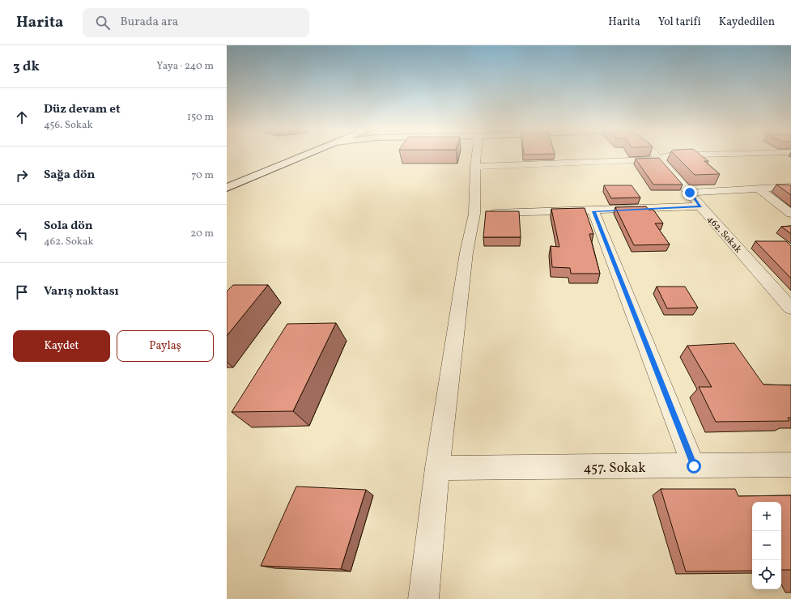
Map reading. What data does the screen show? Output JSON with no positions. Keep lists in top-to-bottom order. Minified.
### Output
{"streets":{"street":["462. Sokak","457. Sokak"]},"page":{"header":"Harita","search":"Burada ara","nav":["Harita","Yol tarifi","Kaydedilen"],"heading":["3 dk","Yaya · 240 m"],"list":[["Düz devam et","456. Sokak","150 m"],["Sağa dön","70 m"],["Sola dön","462. Sokak","20 m"],"Varış noktası"],"buttons":["Kaydet","Paylaş"],"map_buttons":["+","−"]}}
